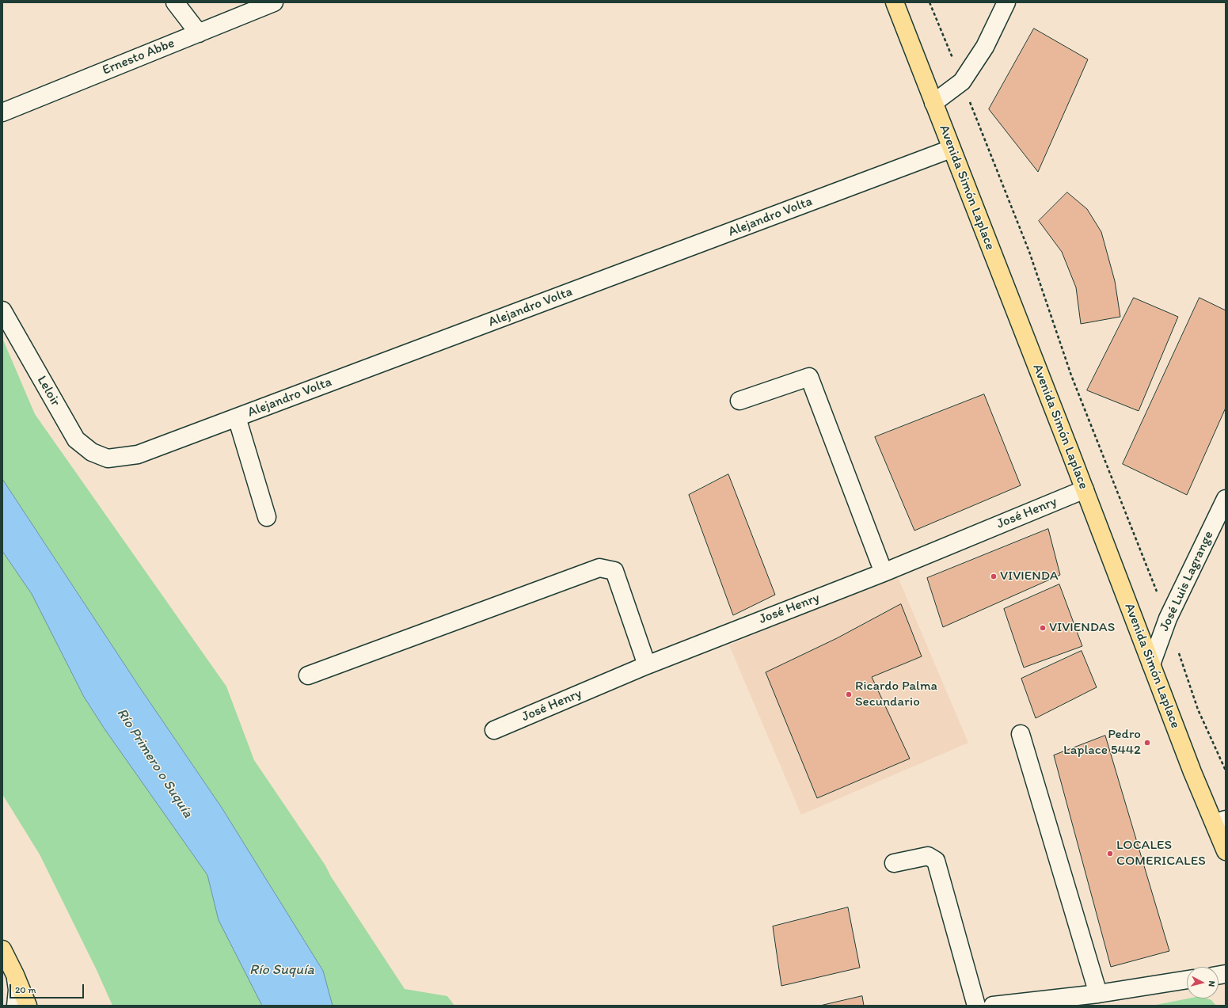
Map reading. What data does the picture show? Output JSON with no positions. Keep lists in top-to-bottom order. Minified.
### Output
{"streets":{"main road":["Avenida Simón Laplace"],"street":["Ernesto Abbe","Alejandro Volta","Leloir","José Henry","José Luis Lagrange"]},"crossings":[["Avenida Simón Laplace","Alejandro Volta"],["Avenida Simón Laplace","José Henry"],["Avenida Simón Laplace","José Luis Lagrange"],["Alejandro Volta","Leloir"]],"water":["Río Primero o Suquía","Río Suquía"],"places":["VIVIENDA","VIVIENDAS","Ricardo Palma Secundario","Pedro Laplace 5442","LOCALES COMERICALES"],"scale_bar":"20 m","north":"right"}
